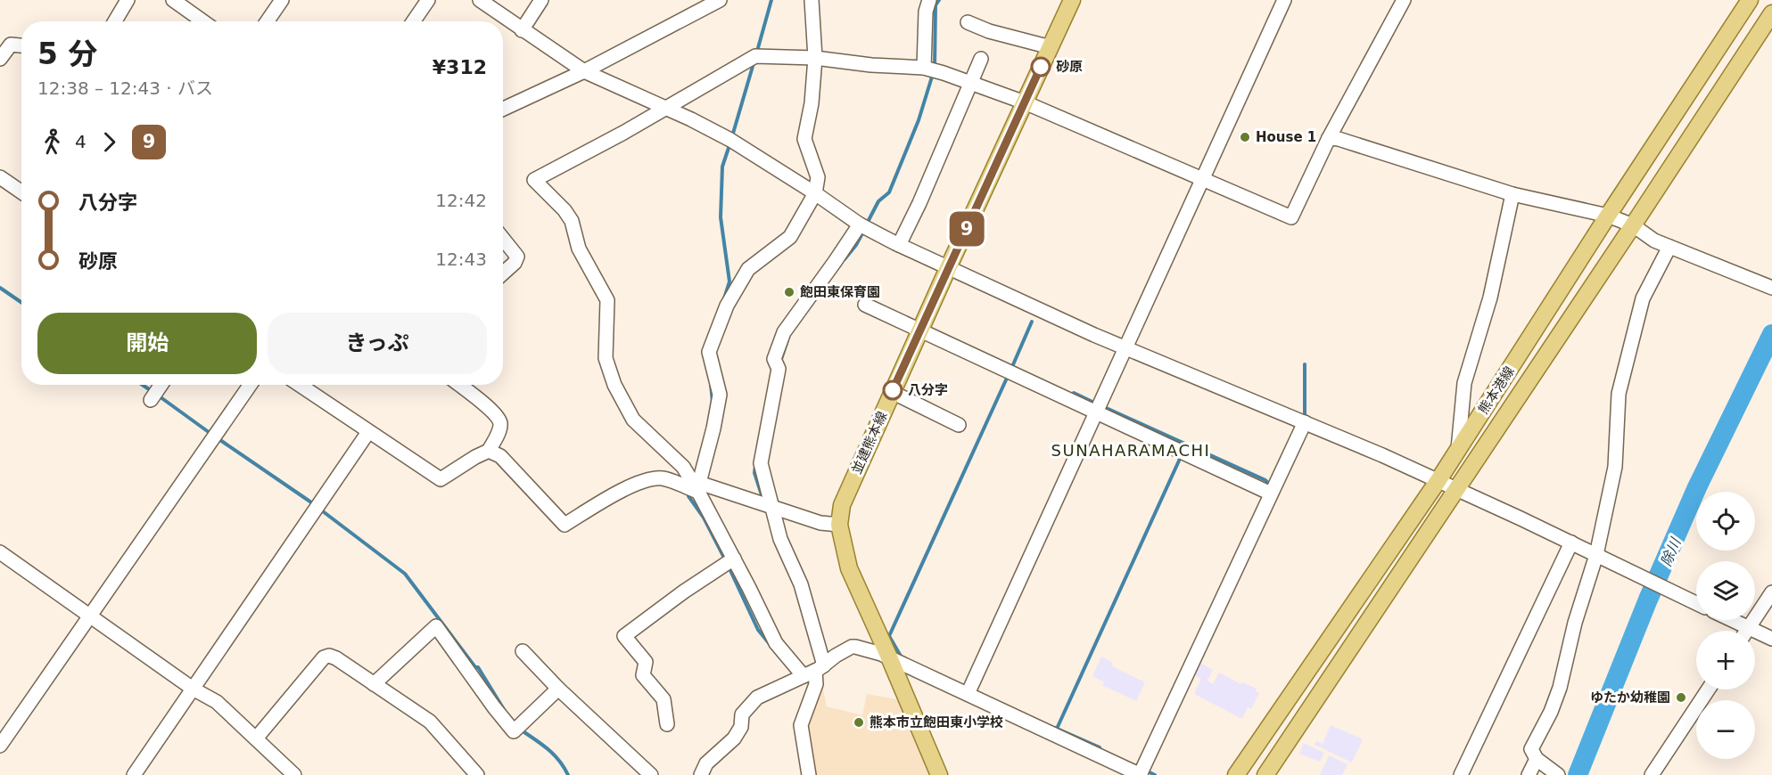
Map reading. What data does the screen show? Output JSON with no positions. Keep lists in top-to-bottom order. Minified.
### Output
{"streets":{"main road":["熊本港線","並建熊本線"]},"districts":["SUNAHARAMACHI"],"water":["除川"],"places":["砂原","House 1","飽田東保育園","八分字","ゆたか幼稚園","熊本市立飽田東小学校"],"lines":["bus line 9"],"page":{"on_map":"9","heading":["5 分","12:38 – 12:43 · バス","¥312"],"legs":["4","9"],"list":[{"name":"八分字","value":"12:42"},{"name":"砂原","value":"12:43"}],"buttons":["開始","きっぷ"],"map_buttons":["+","−"]}}
